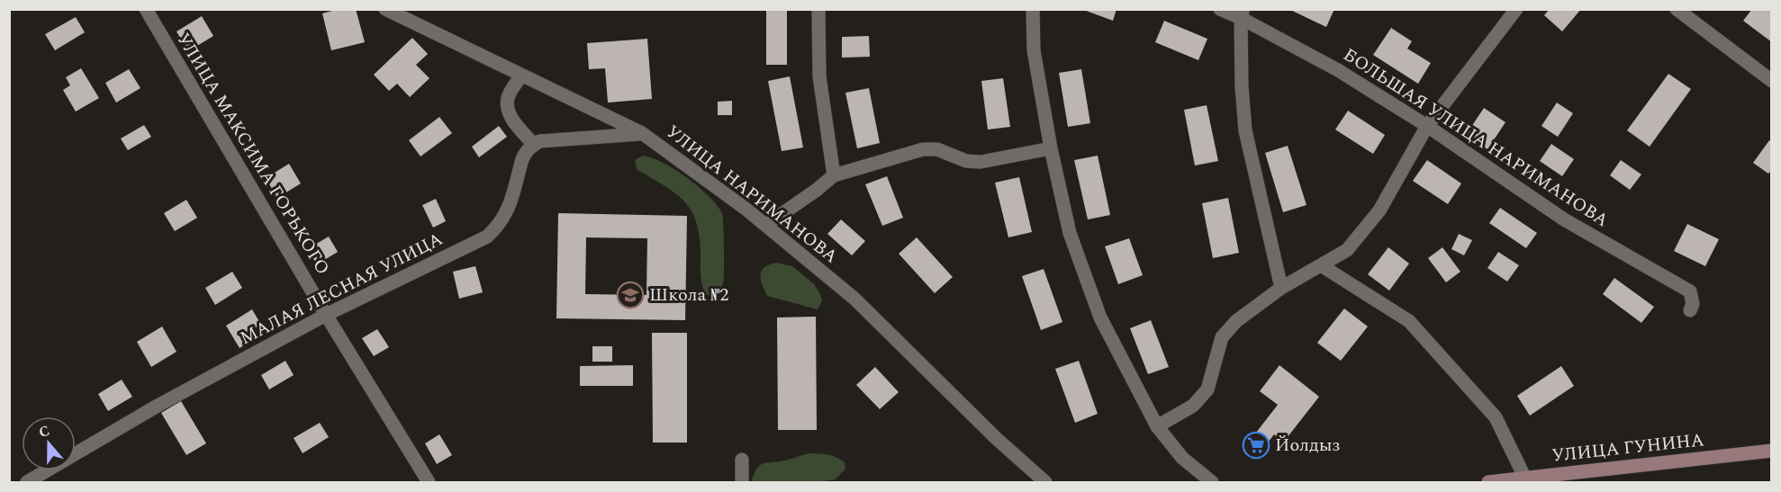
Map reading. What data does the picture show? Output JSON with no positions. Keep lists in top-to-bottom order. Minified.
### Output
{"streets":{"main road":["УЛИЦА ГУНИНА"],"street":["БОЛЬШАЯ УЛИЦА НАРИМАНОВА","УЛИЦА МАКСИМА ГОРЬКОГО","УЛИЦА НАРИМАНОВА","МАЛАЯ ЛЕСНАЯ УЛИЦА"]},"crossings":[["УЛИЦА МАКСИМА ГОРЬКОГО","МАЛАЯ ЛЕСНАЯ УЛИЦА"]],"places":{"school or university":["Школа №2"],"supermarket":["Йолдыз"]},"north":"top"}
